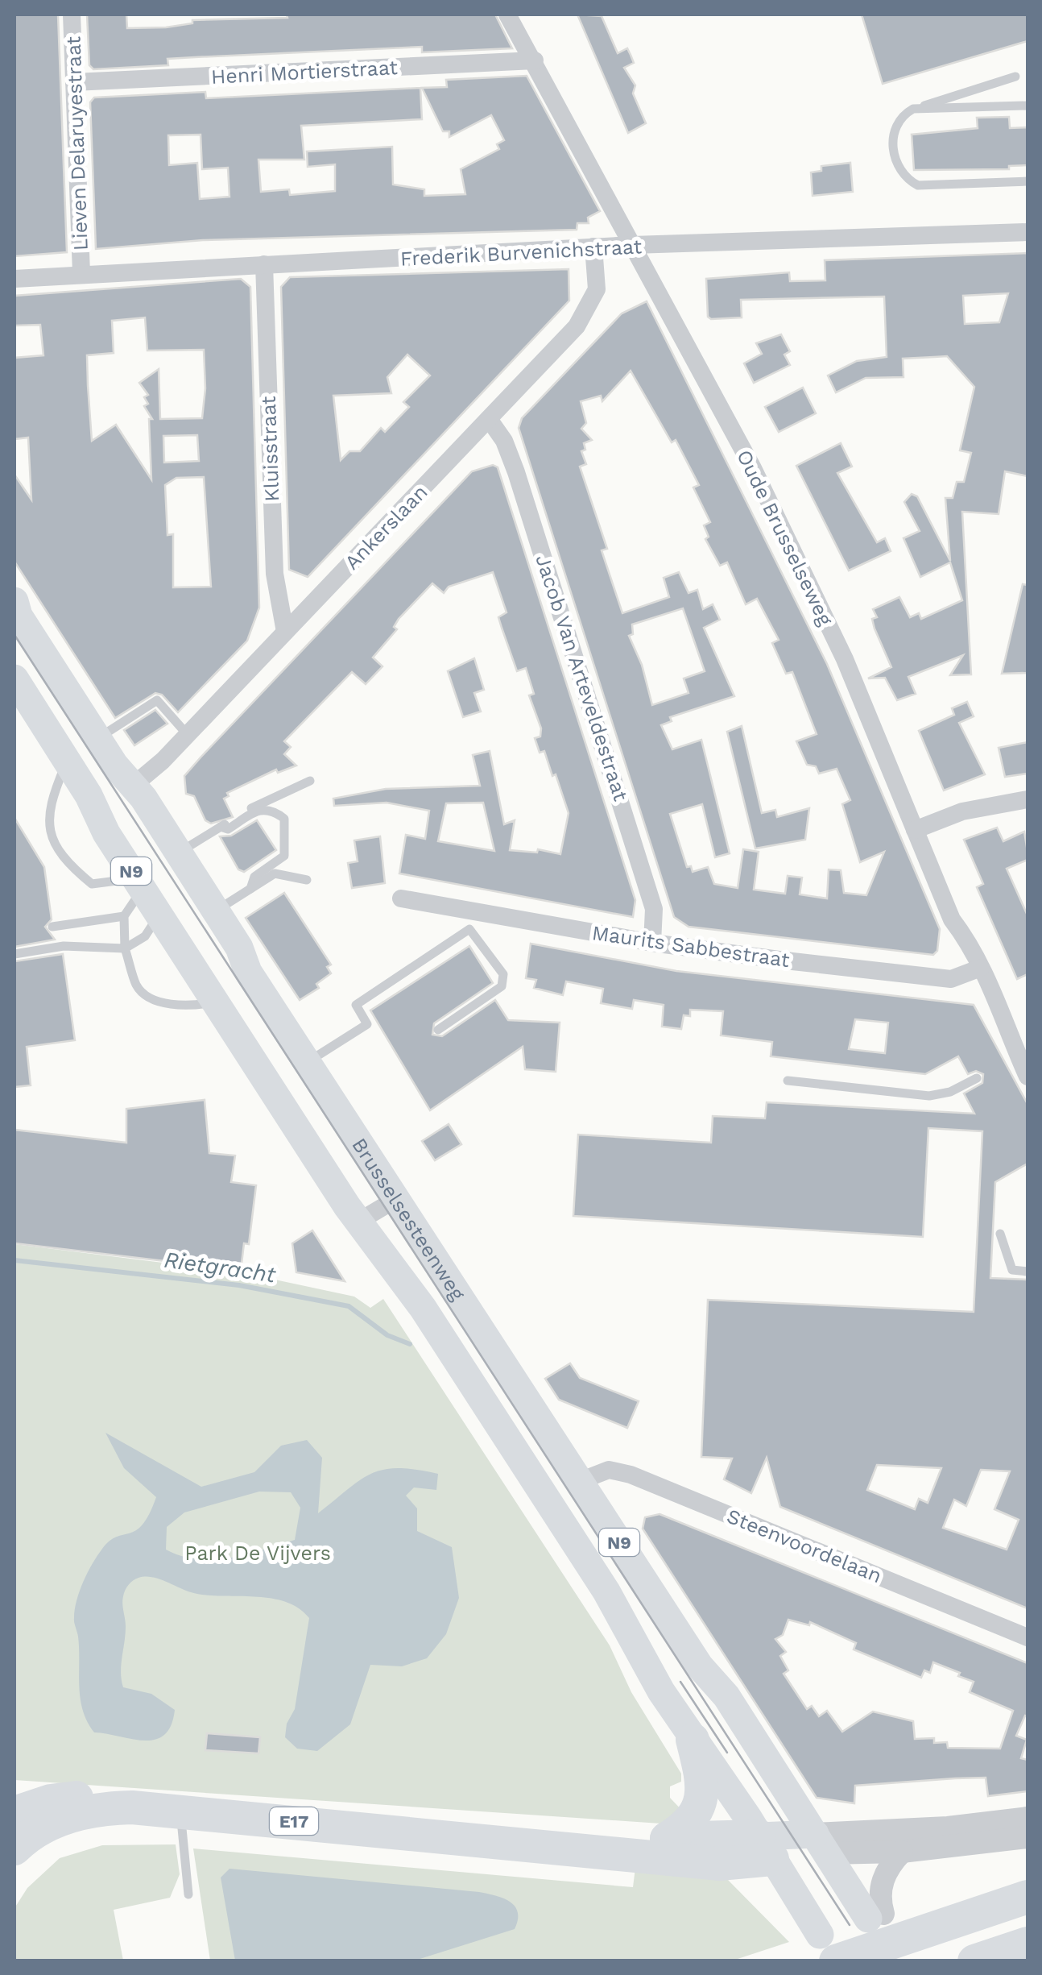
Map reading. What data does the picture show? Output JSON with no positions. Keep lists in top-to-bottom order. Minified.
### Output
{"streets":{"highway":["N9","E17"],"main road":["Brusselsesteenweg"],"street":["Henri Mortierstraat","Lieven Delaruyestraat","Frederik Burvenichstraat","Kluisstraat","Ankerslaan","Oude Brusselseweg","Jacob Van Arteveldestraat","Maurits Sabbestraat","Steenvoordelaan"]},"crossings":[["Henri Mortierstraat","Lieven Delaruyestraat"],["Henri Mortierstraat","Oude Brusselseweg"],["Lieven Delaruyestraat","Frederik Burvenichstraat"],["Frederik Burvenichstraat","Kluisstraat"],["Frederik Burvenichstraat","Ankerslaan"],["Frederik Burvenichstraat","Oude Brusselseweg"],["Kluisstraat","Ankerslaan"],["Ankerslaan","Jacob Van Arteveldestraat"],["Ankerslaan","Brusselsesteenweg"],["Oude Brusselseweg","Maurits Sabbestraat"],["Jacob Van Arteveldestraat","Maurits Sabbestraat"],["N9","Brusselsesteenweg"],["Brusselsesteenweg","Steenvoordelaan"],["Brusselsesteenweg","E17"]],"water":["Rietgracht"],"parks":["Park De Vijvers"]}
